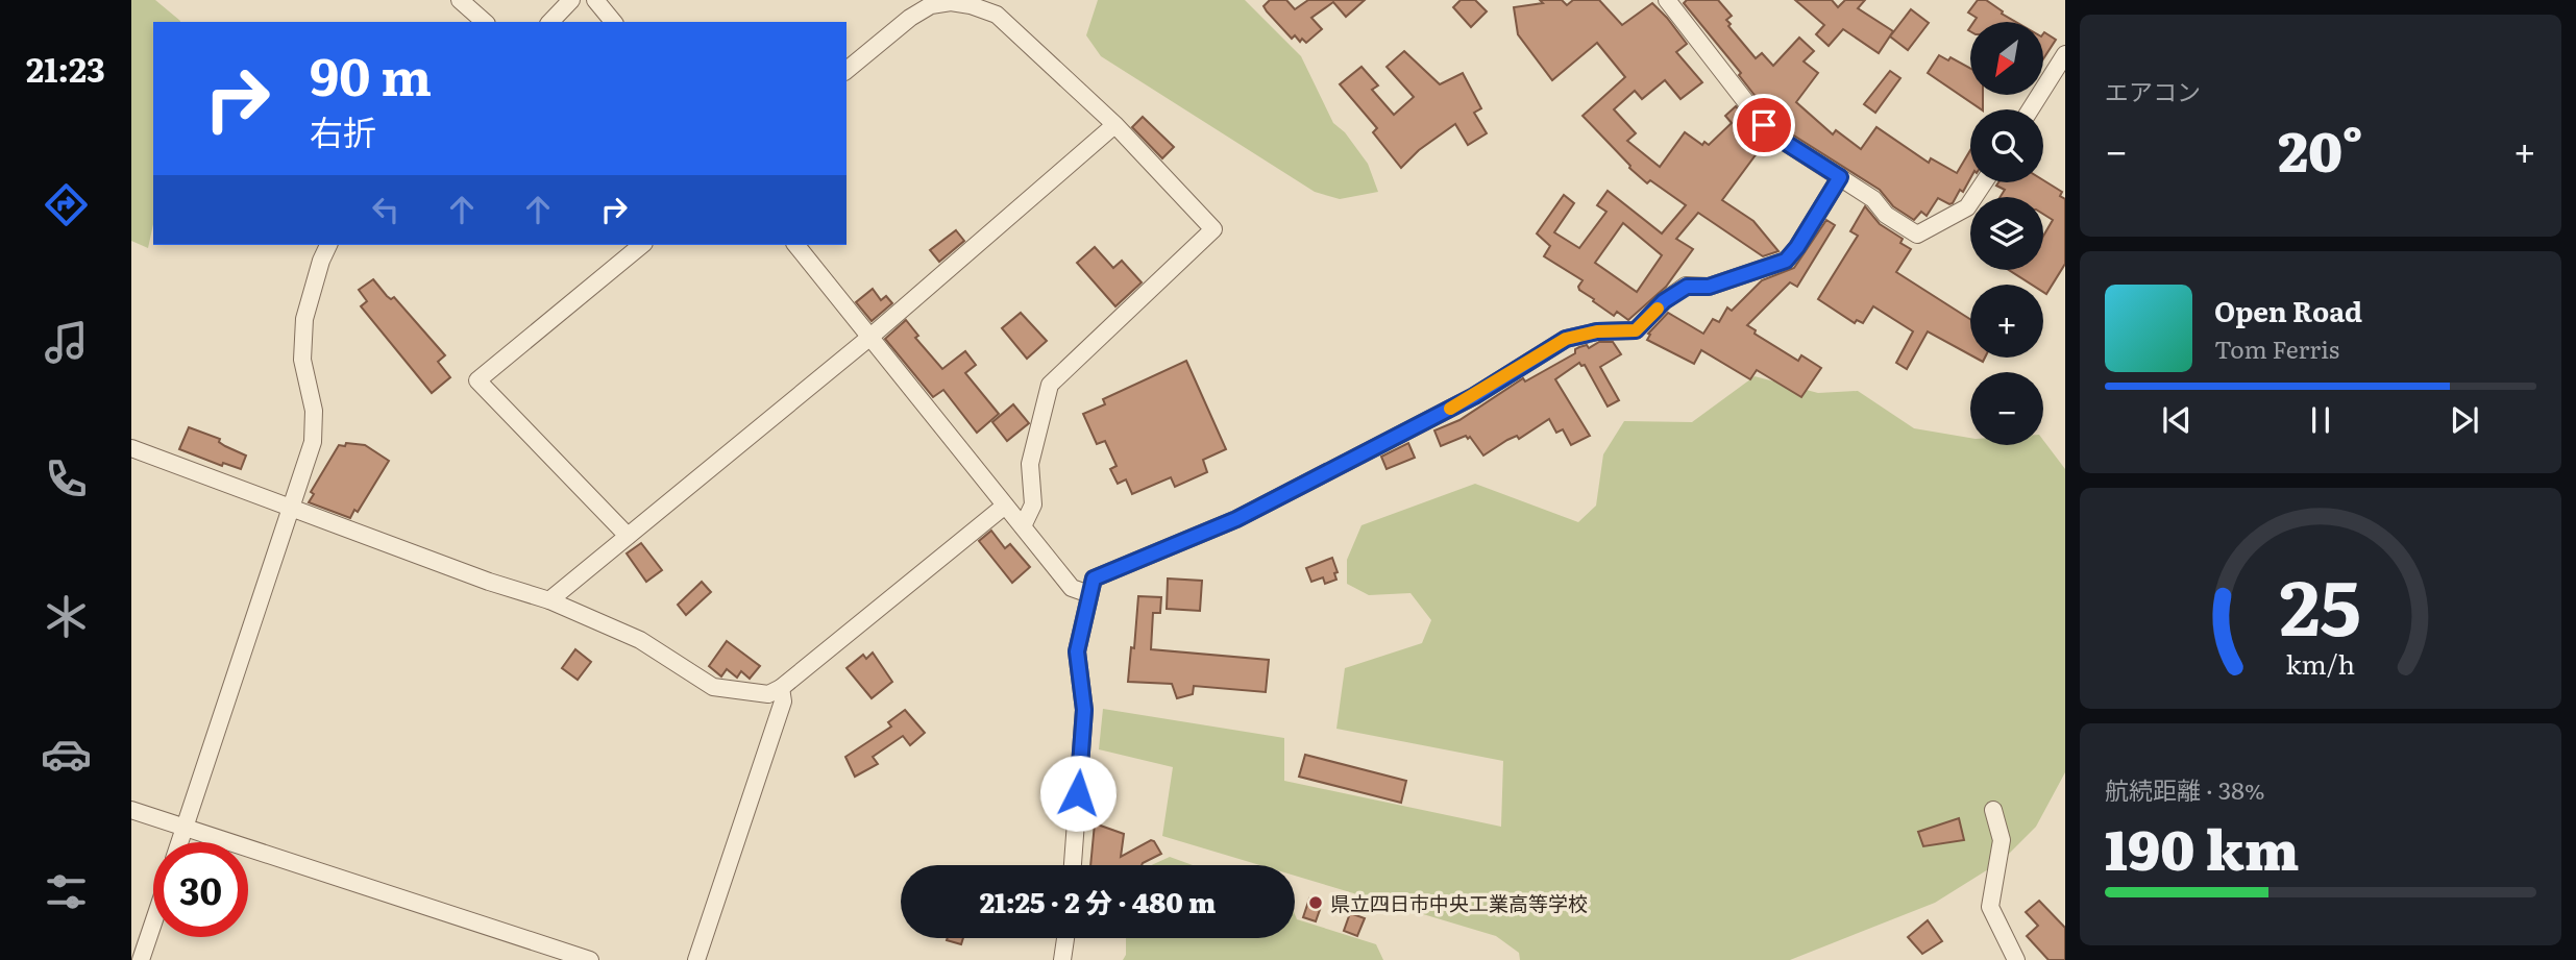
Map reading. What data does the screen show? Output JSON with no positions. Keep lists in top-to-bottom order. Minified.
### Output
{"places":["県立四日市中央工業高等学校"],"north":"bottom left","page":{"tabs":"21:23","tile":["エアコン",["航続距離 · 38%","190 km"]],"map_buttons":["+","−"],"turn":["90 m","右折"],"heat":["−","20°","+"],"song":["Open Road","Tom Ferris"],"limit":"30","trip":"21:25 · 2 分 · 480 m","gauge":["25","km/h"]}}
